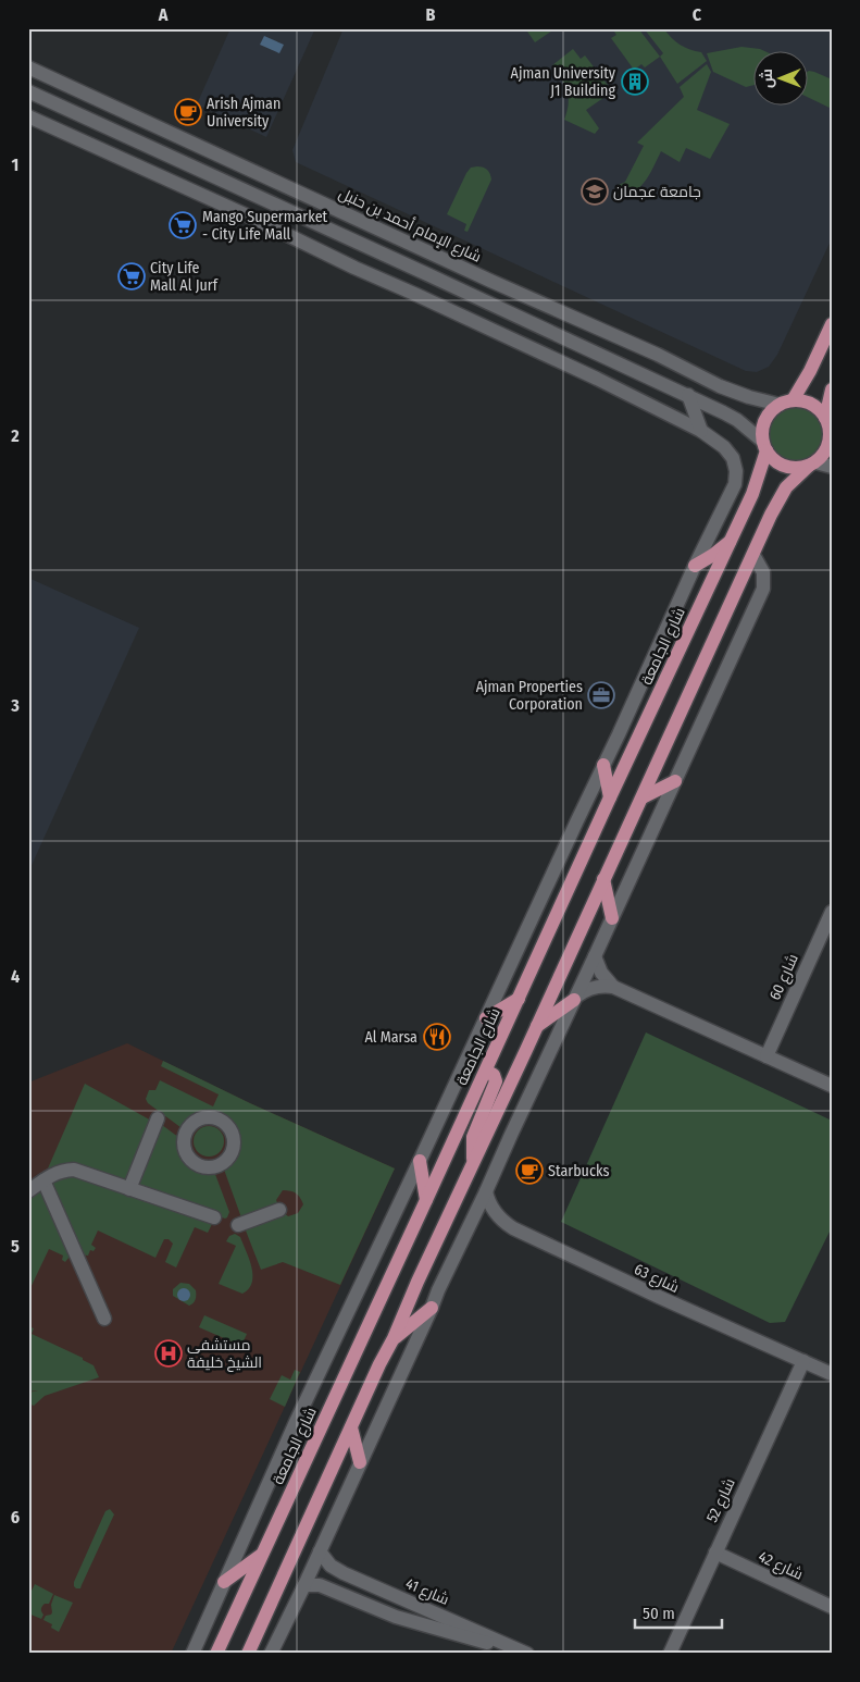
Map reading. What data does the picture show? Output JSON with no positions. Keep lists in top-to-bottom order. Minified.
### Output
{"streets":{"main road":["شارع الجامعة"],"street":["شارع الإمام أحمد بن حنبل","شارع 60","شارع 63","شارع 52","شارع 42","شارع 41"]},"crossings":[["شارع الإمام أحمد بن حنبل","شارع الجامعة"],["شارع 63","شارع 52"],["شارع 52","شارع 42"]],"places":{"building":["Ajman University J1 Building"],"cafe":["Arish Ajman University","Starbucks"],"school or university":["جامعة عجمان"],"supermarket":["Mango Supermarket - City Life Mall","City Life Mall Al Jurf"],"office":["Ajman Properties Corporation"],"restaurant":["Al Marsa"],"hospital":["مستشفى الشيخ خليفة"]},"scale_bar":"50 m","north":"left","grid":{"columns":["A","B","C"],"rows":["1","2","3","4","5","6"]}}
